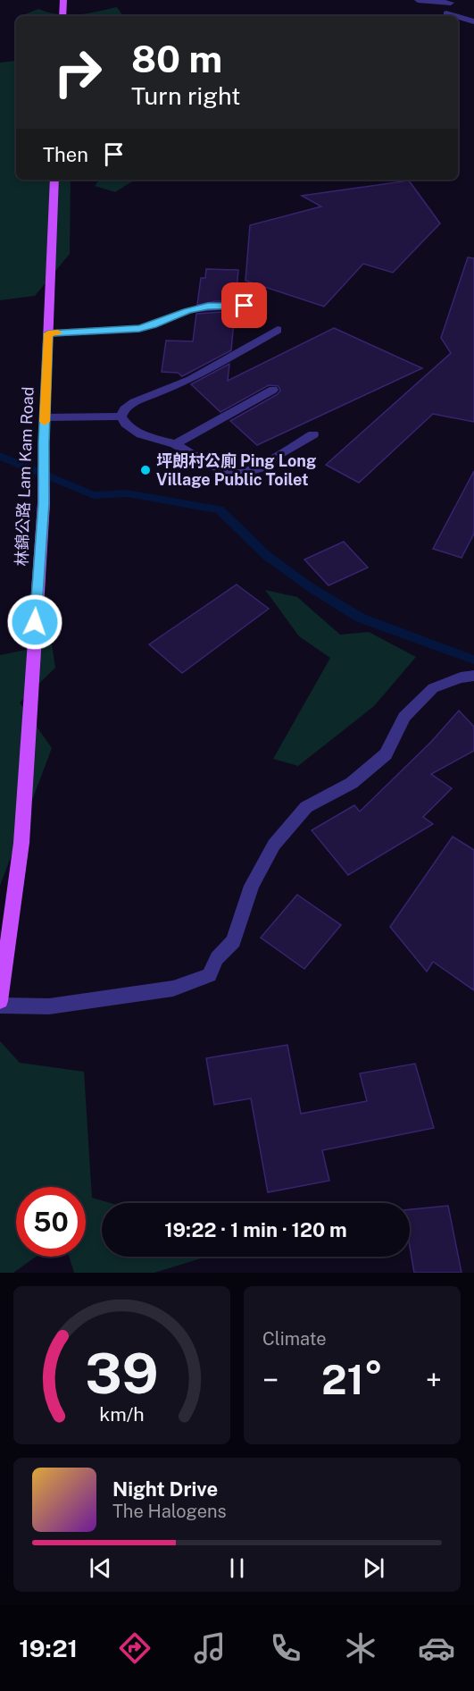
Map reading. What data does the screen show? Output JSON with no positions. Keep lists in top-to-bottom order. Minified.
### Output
{"streets":{"main road":["林錦公路 Lam Kam Road"]},"places":["坪朗村公廁 Ping Long Village Public Toilet"],"page":{"turn":["80 m","Turn right"],"then":"Then","limit":"50","trip":"19:22 · 1 min · 120 m","tile":"Climate","heat":["−","21°","+"],"song":["Night Drive","The Halogens"],"tabs":"19:21","gauge":["39","km/h"]}}
